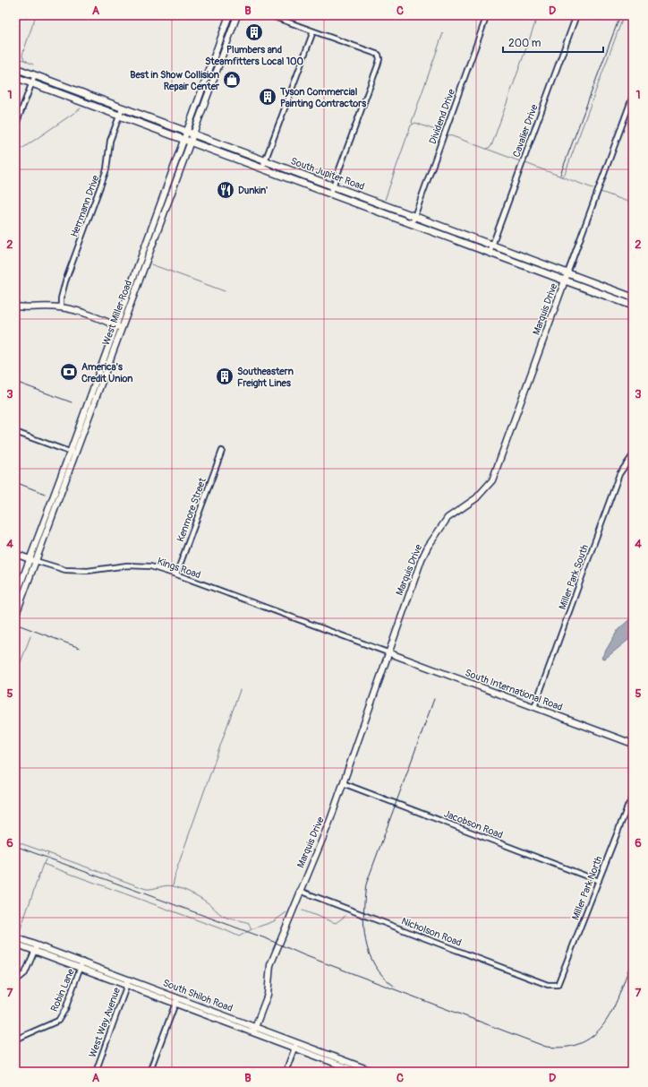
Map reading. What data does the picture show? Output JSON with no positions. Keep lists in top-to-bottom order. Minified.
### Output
{"streets":{"main road":["South Jupiter Road","Marquis Drive","West Miller Road","South International Road","South Shiloh Road"],"street":["Dividend Drive","Cavalier Drive","Herrmann Drive","Kenmore Street","Kings Road","Miller Park South","Jacobson Road","Miller Park North","Nicholson Road","Robin Lane","West Way Avenue"]},"crossings":[["Dividend Drive","South Jupiter Road"],["Cavalier Drive","South Jupiter Road"],["South Jupiter Road","Herrmann Drive"],["South Jupiter Road","Marquis Drive"],["South Jupiter Road","West Miller Road"],["Marquis Drive","Kings Road"],["Marquis Drive","South International Road"],["Marquis Drive","Jacobson Road"],["Marquis Drive","Nicholson Road"],["Marquis Drive","South Shiloh Road"],["West Miller Road","Kings Road"],["Kenmore Street","Kings Road"],["Kings Road","South International Road"],["Miller Park South","South International Road"],["Jacobson Road","Miller Park North"],["Miller Park North","Nicholson Road"],["Robin Lane","South Shiloh Road"],["South Shiloh Road","West Way Avenue"]],"places":{"building":["Plumbers and Steamfitters Local 100","Tyson Commercial Painting Contractors","Southeastern Freight Lines"],"shop":["Best in Show Collision Repair Center"],"restaurant":["Dunkin'"],"bank":["America's Credit Union"]},"scale_bar":"200 m","grid":{"columns":["A","B","C","D"],"rows":["1","2","3","4","5","6","7"]}}
